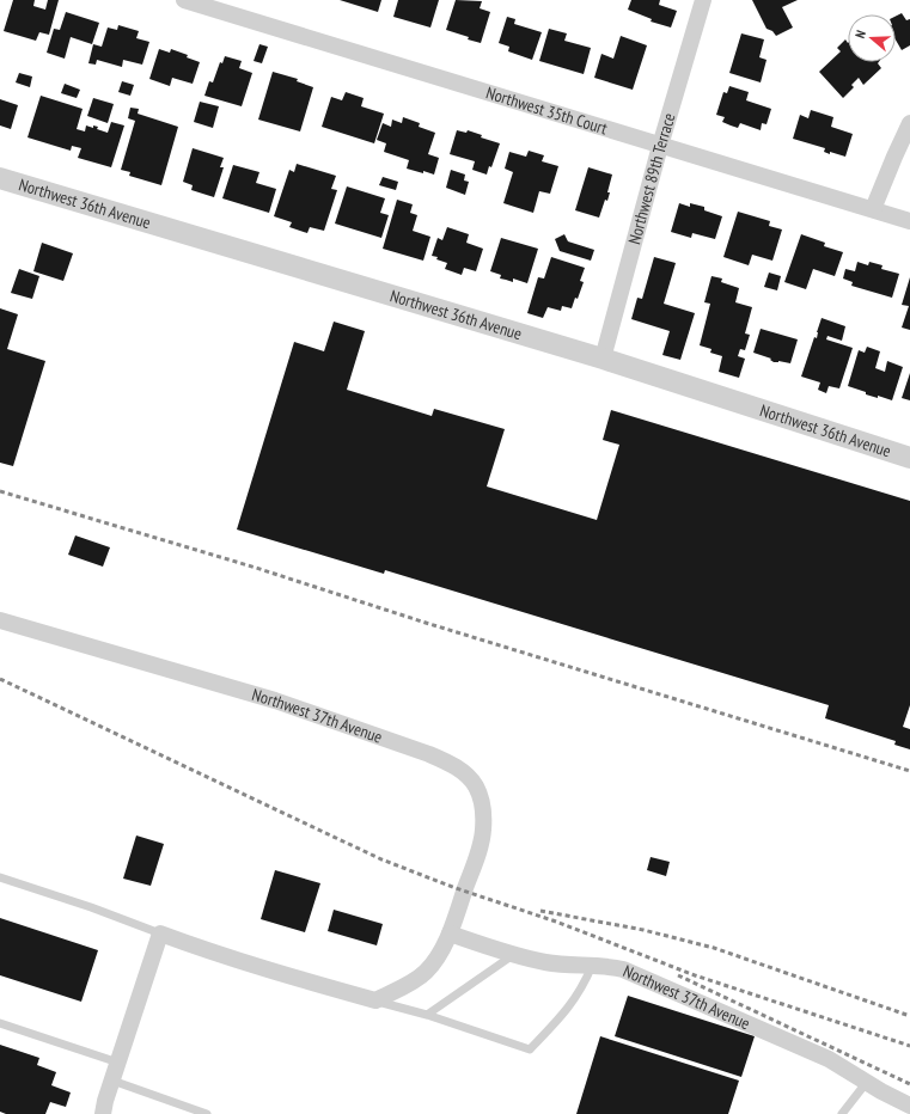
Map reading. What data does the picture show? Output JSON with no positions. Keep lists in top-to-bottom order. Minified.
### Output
{"streets":{"street":["Northwest 35th Court","Northwest 89th Terrace","Northwest 36th Avenue","Northwest 37th Avenue"]},"crossings":[["Northwest 35th Court","Northwest 89th Terrace"],["Northwest 89th Terrace","Northwest 36th Avenue"]],"north":"left"}
